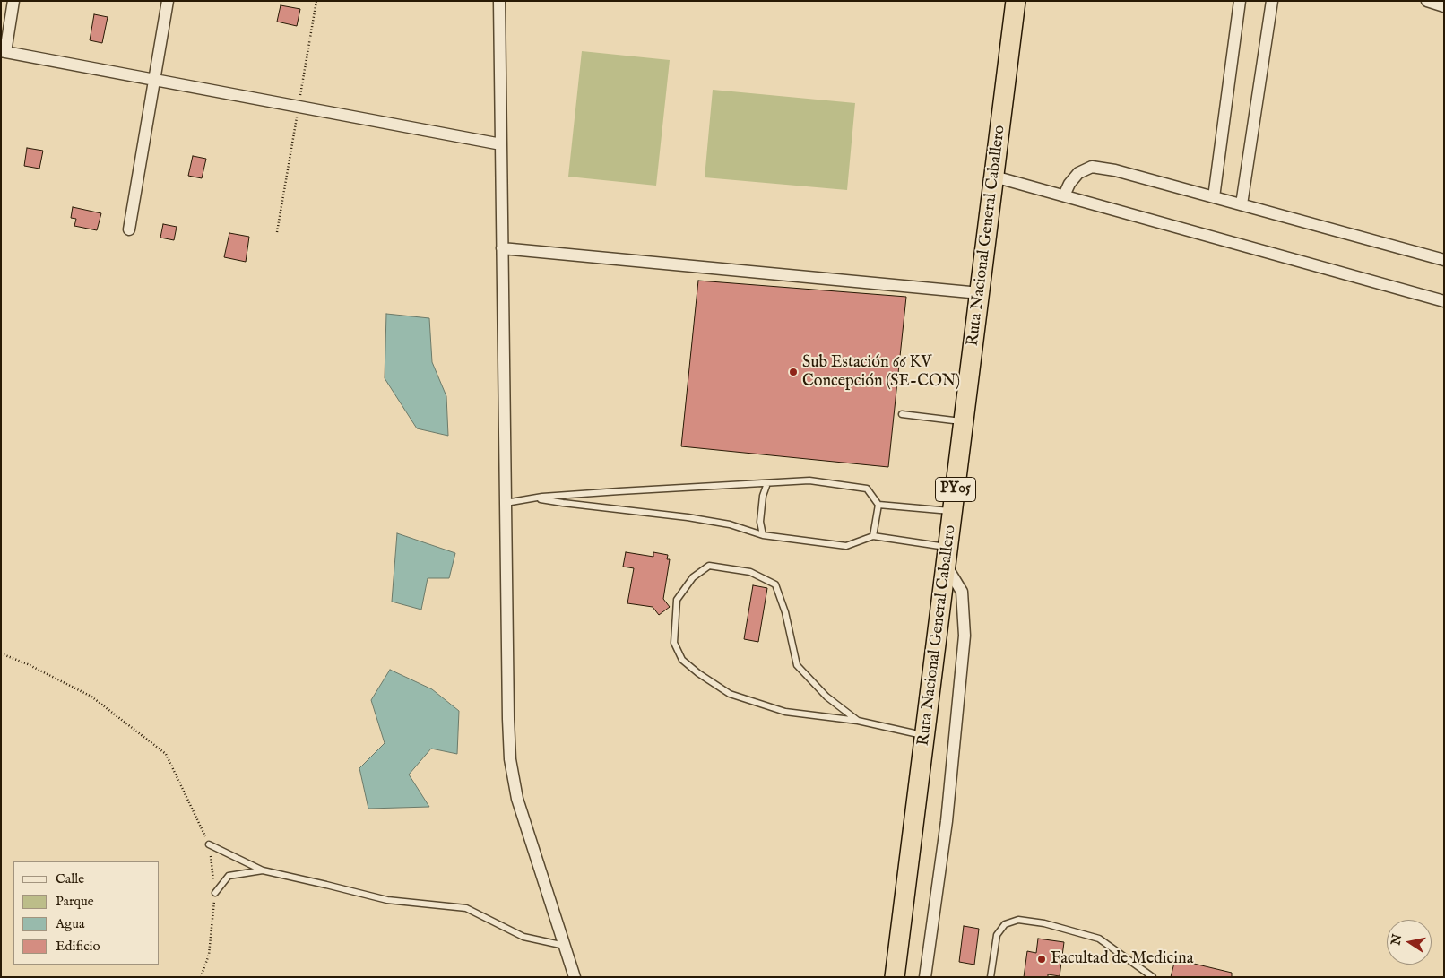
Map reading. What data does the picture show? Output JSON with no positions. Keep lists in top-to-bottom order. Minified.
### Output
{"streets":{"highway":["Ruta Nacional General Caballero","PY05"]},"places":["Sub Estación 66 KV Concepción (SE-CON)","Facultad de Medicina"],"legend":["Calle","Parque","Agua","Edificio"],"north":"left"}
